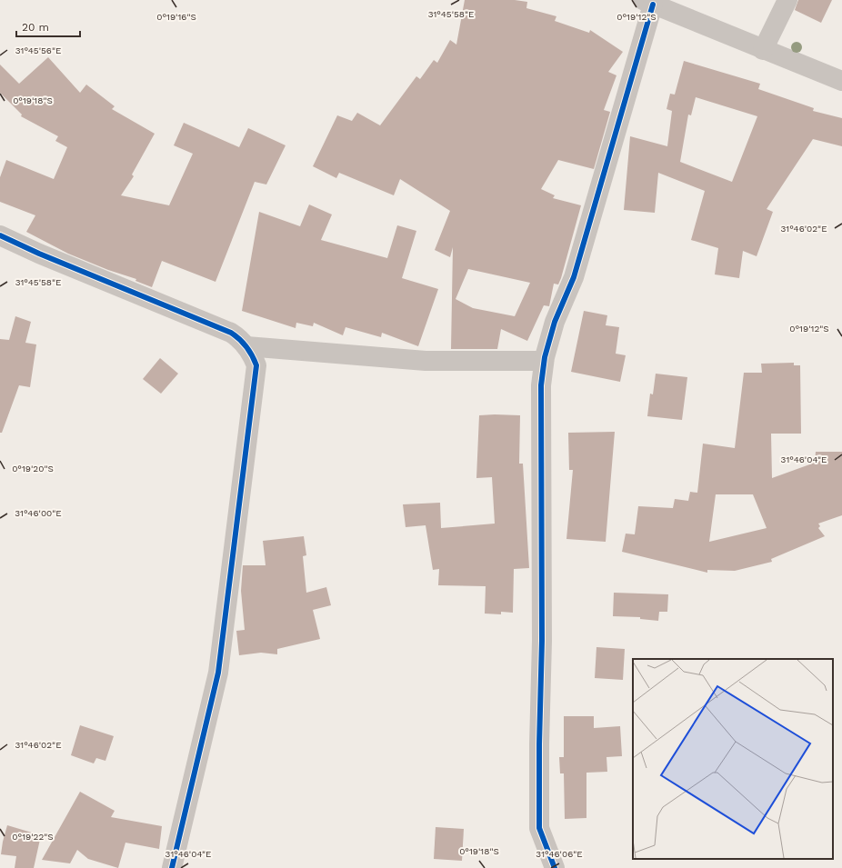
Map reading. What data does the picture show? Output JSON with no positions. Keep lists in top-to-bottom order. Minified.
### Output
{"scale_bar":"20 m","coordinates":["31°45'58\"E","0°19'12\"S","0°19'16\"S","31°45'56\"E","0°19'18\"S","31°46'02\"E","31°46'04\"E","0°19'20\"S","31°46'00\"E","0°19'22\"S","31°46'06\"E"]}
